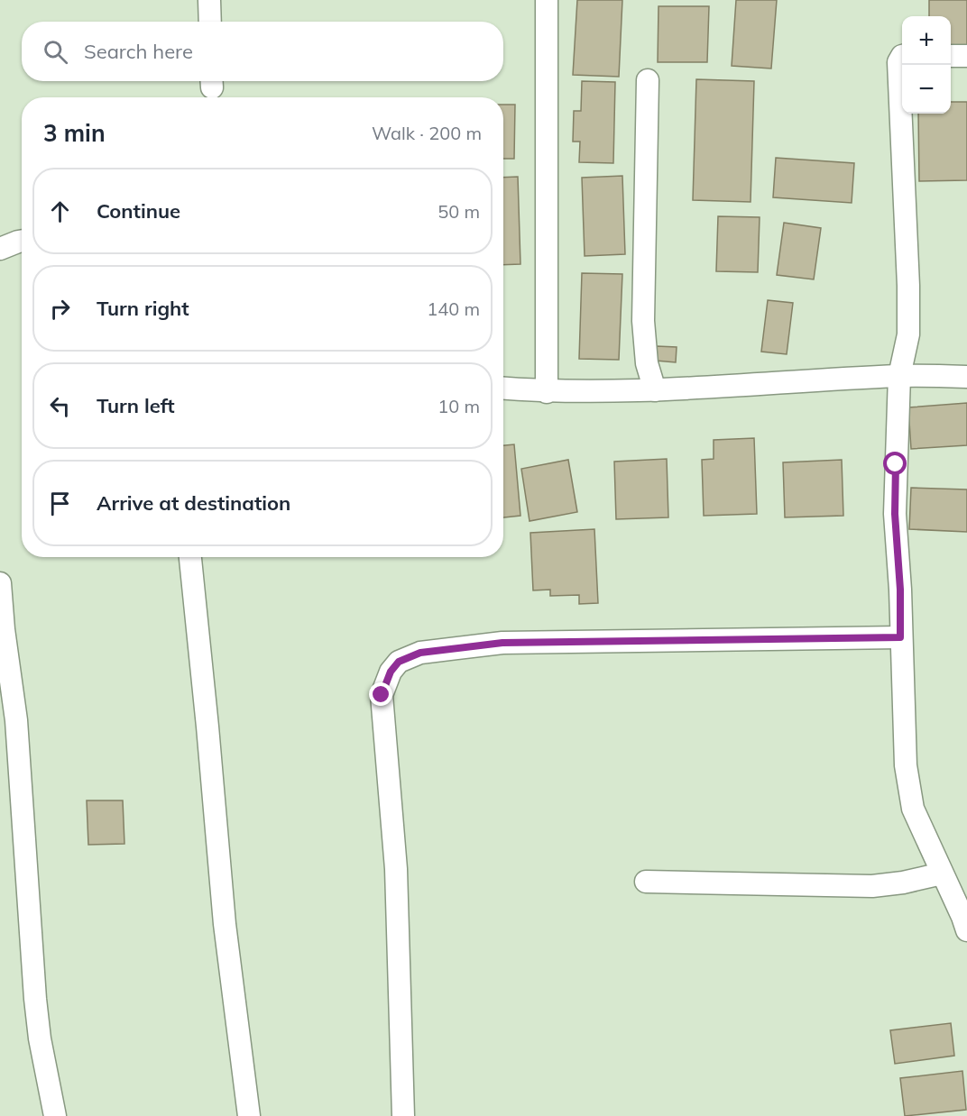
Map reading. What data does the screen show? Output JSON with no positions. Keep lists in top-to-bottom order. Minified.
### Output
{"page":{"map_buttons":["+","−"],"search":"Search here","heading":["3 min","Walk · 200 m"],"list":[["Continue","50 m"],["Turn right","140 m"],["Turn left","10 m"],"Arrive at destination"]}}
